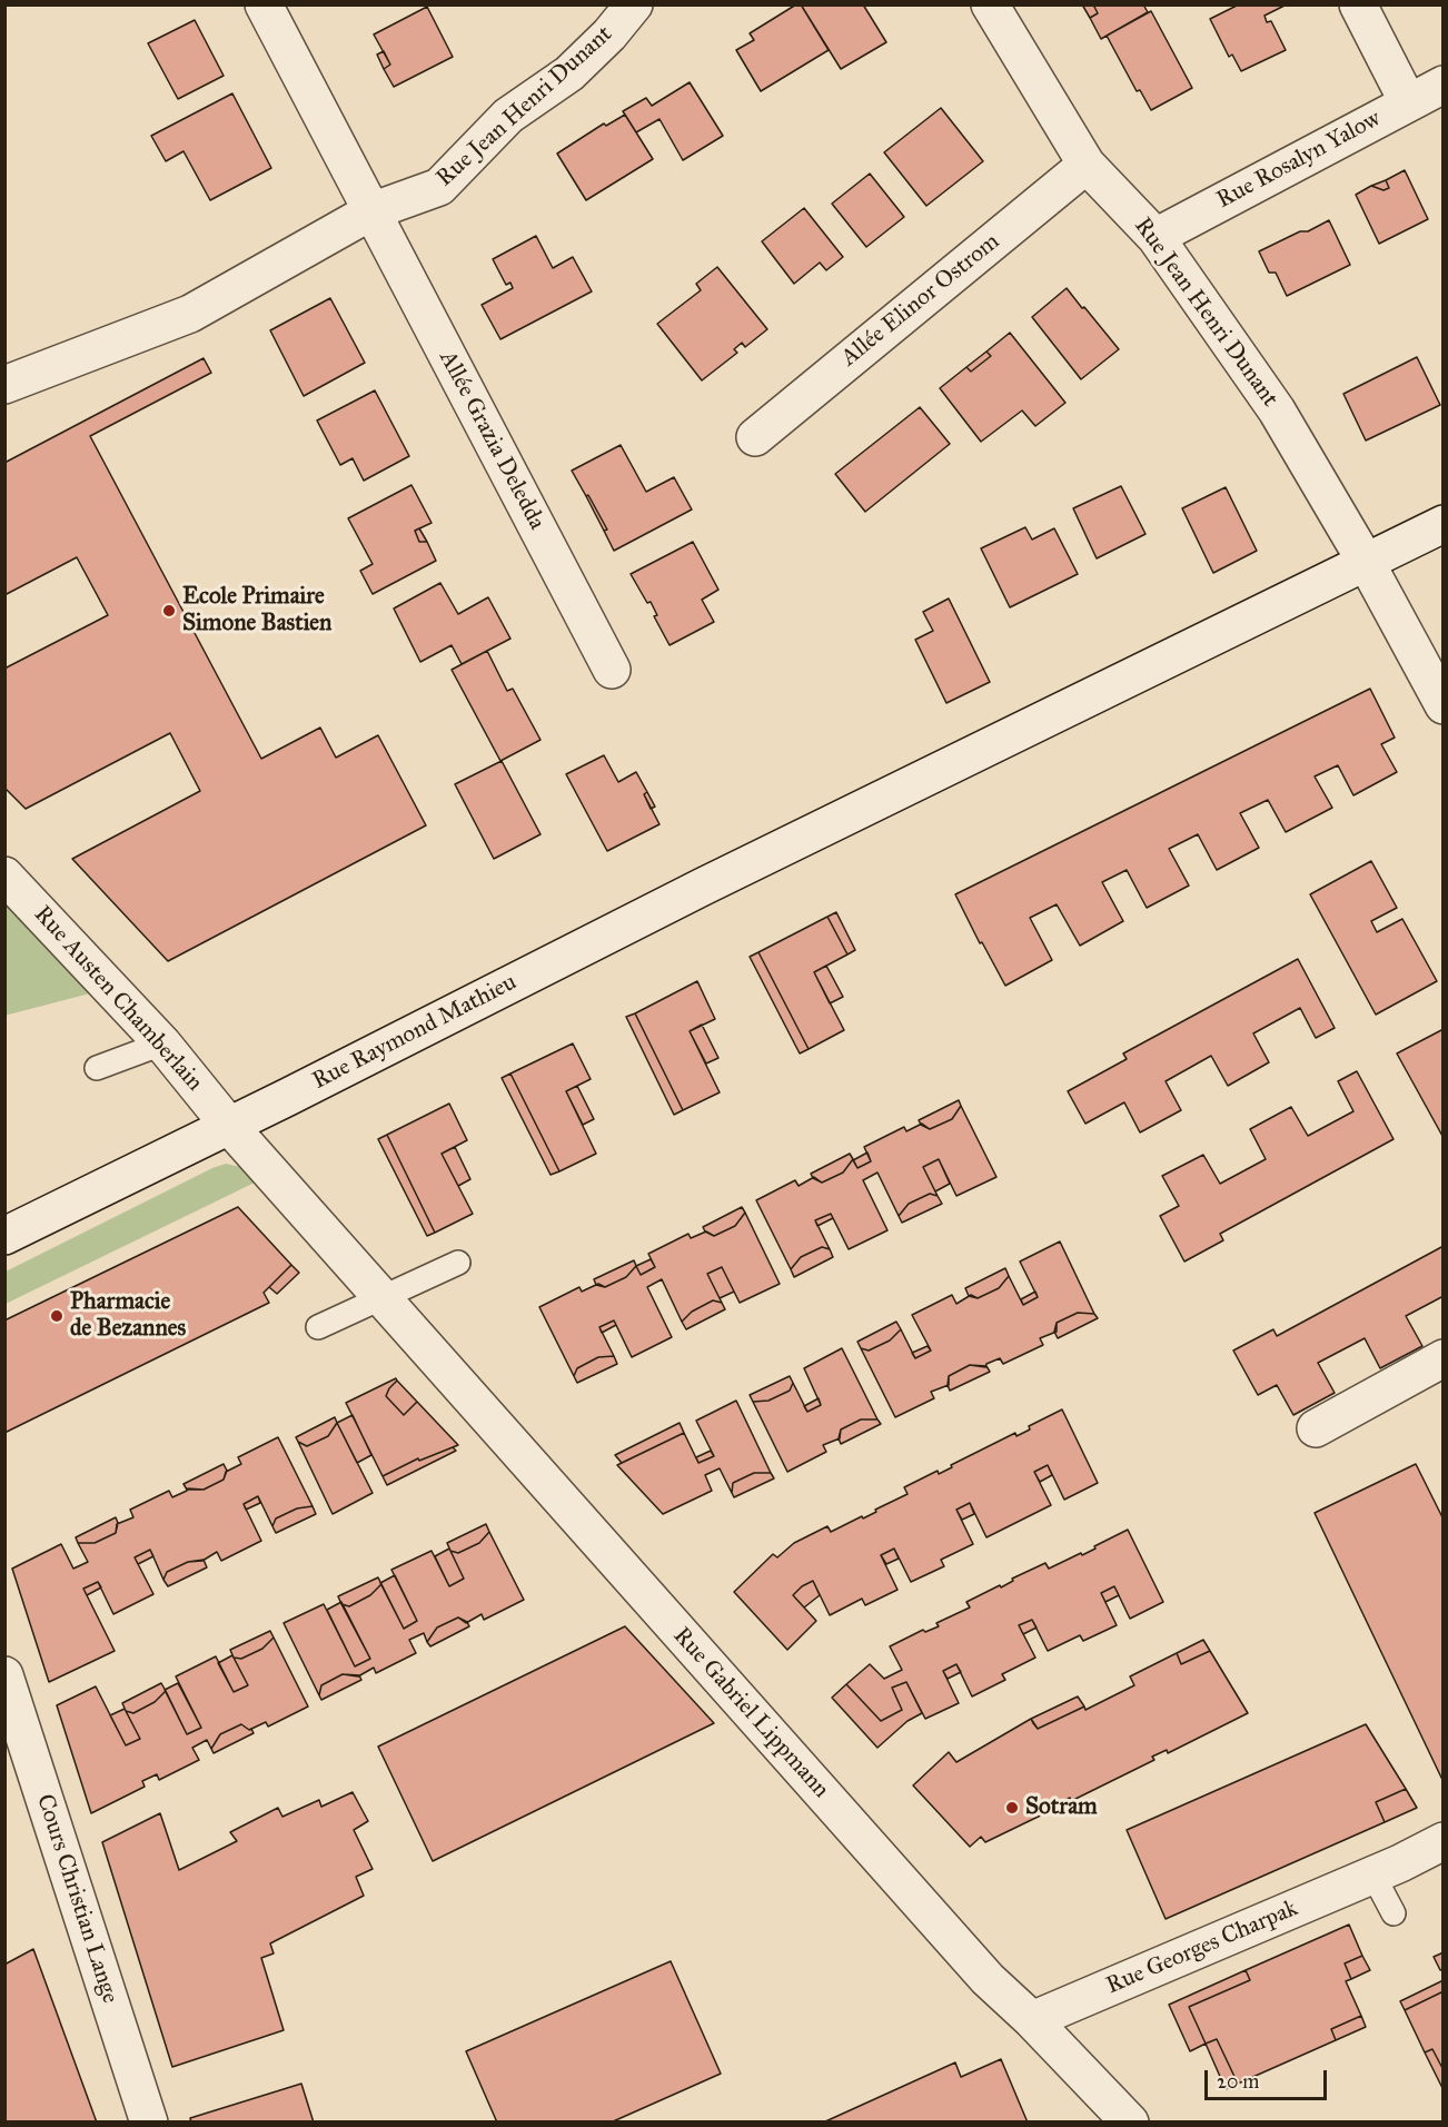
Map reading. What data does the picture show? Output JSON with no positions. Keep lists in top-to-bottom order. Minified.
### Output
{"streets":{"street":["Rue Jean Henri Dunant","Rue Rosalyn Yalow","Allée Elinor Ostrom","Allée Grazia Deledda","Rue Austen Chamberlain","Rue Raymond Mathieu","Rue Gabriel Lippmann","Cours Christian Lange","Rue Georges Charpak"]},"crossings":[["Rue Jean Henri Dunant","Rue Rosalyn Yalow"],["Rue Jean Henri Dunant","Allée Elinor Ostrom"],["Rue Jean Henri Dunant","Allée Grazia Deledda"],["Rue Jean Henri Dunant","Rue Raymond Mathieu"],["Rue Austen Chamberlain","Rue Raymond Mathieu"],["Rue Austen Chamberlain","Rue Gabriel Lippmann"],["Rue Raymond Mathieu","Rue Gabriel Lippmann"],["Rue Gabriel Lippmann","Rue Georges Charpak"]],"places":["Ecole Primaire Simone Bastien","Pharmacie de Bezannes","Sotram"],"scale_bar":"20 m"}
